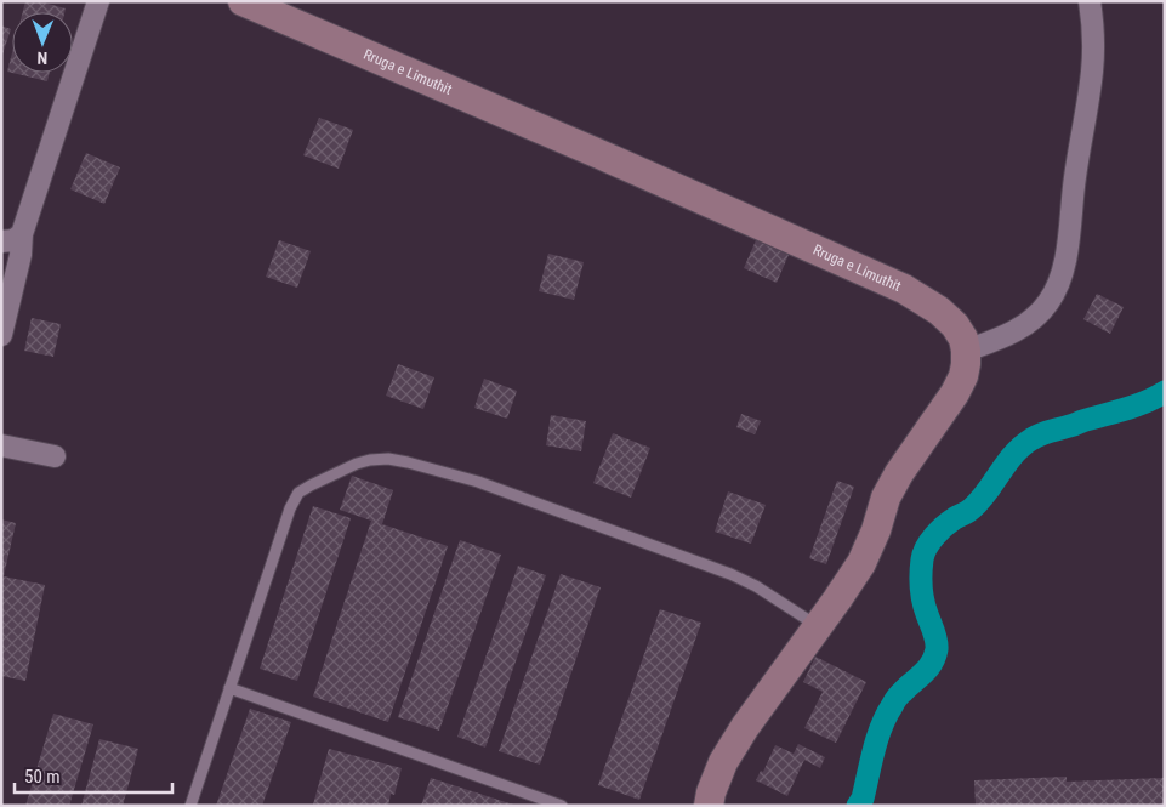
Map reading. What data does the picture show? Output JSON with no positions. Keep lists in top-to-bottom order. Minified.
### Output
{"streets":{"street":["Rruga e Limuthit"]},"scale_bar":"50 m","north":"bottom"}
